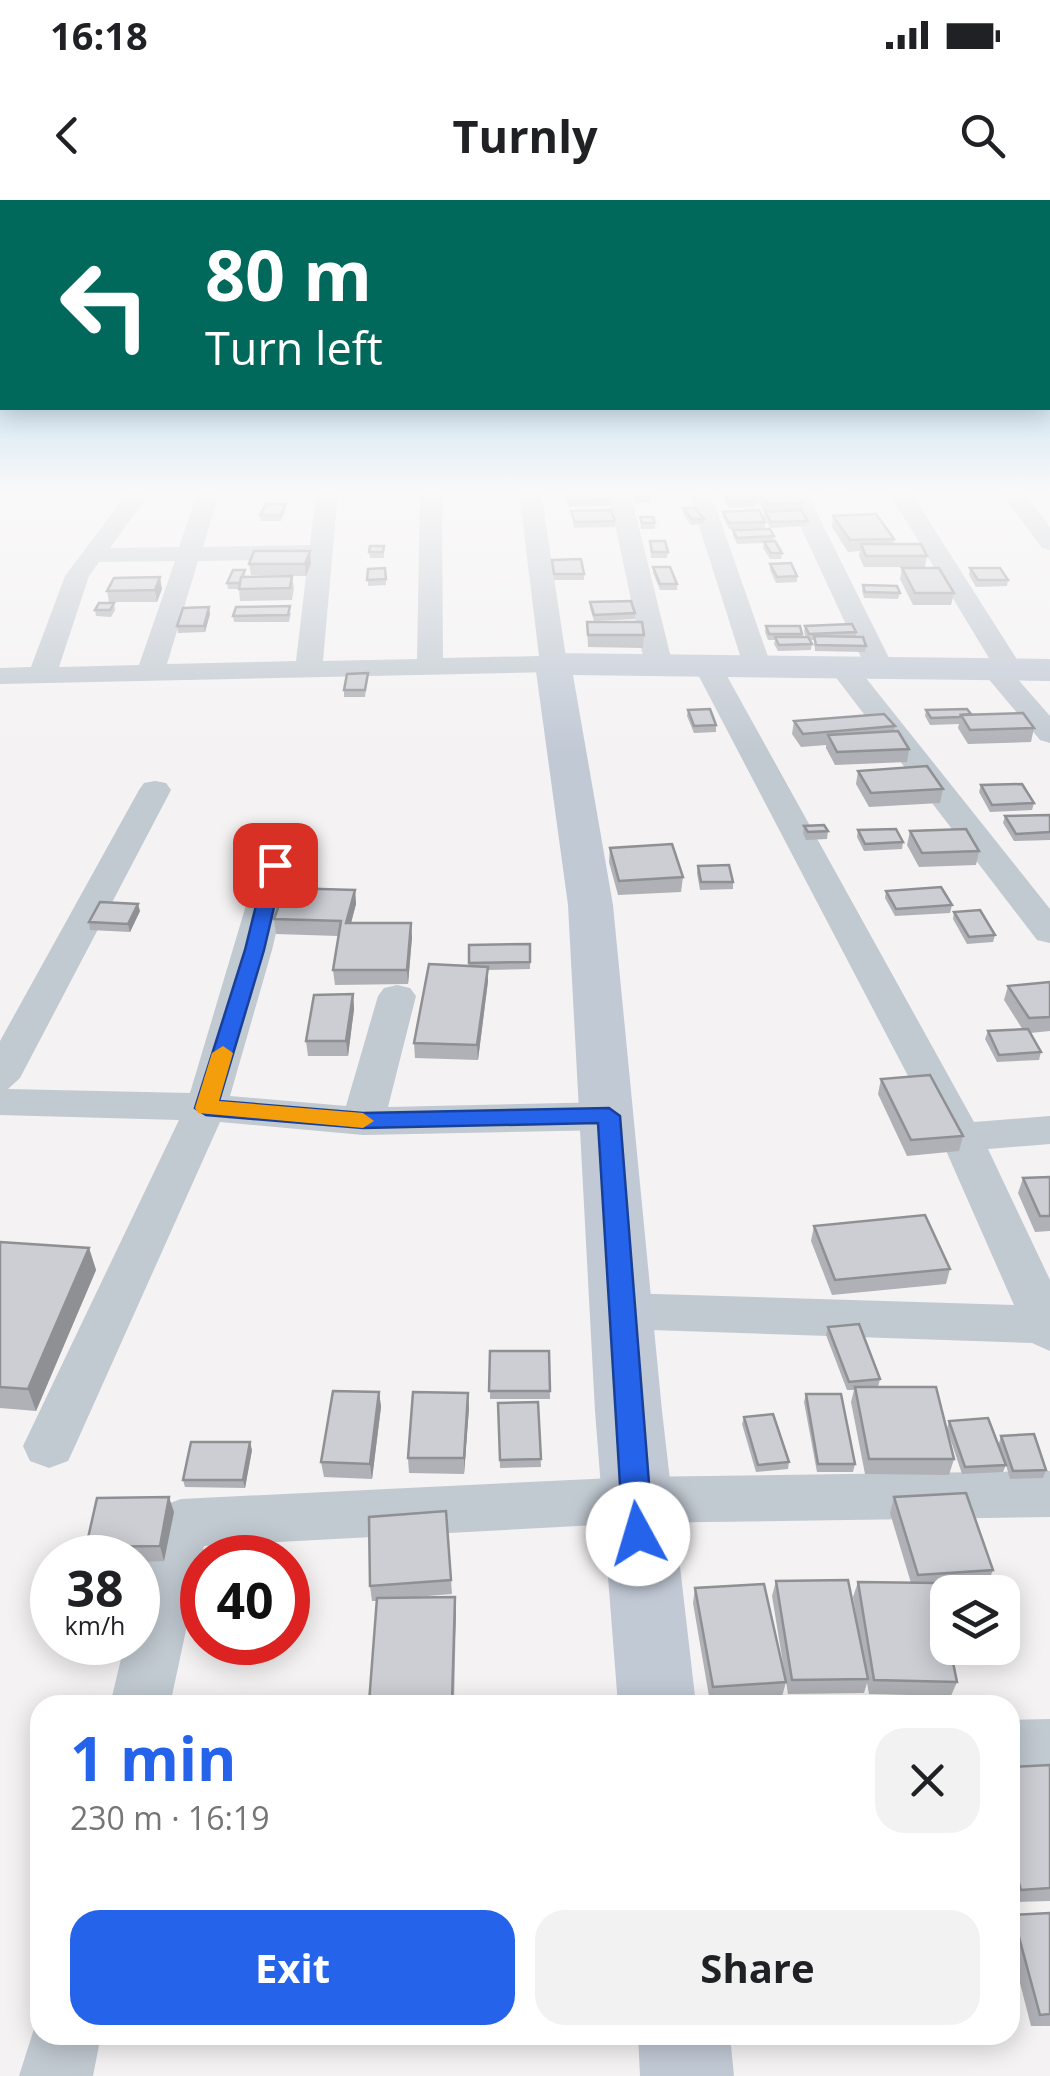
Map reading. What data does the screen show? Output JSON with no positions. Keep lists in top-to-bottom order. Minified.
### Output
{"page":{"status":"16:18","header":"Turnly","turn":["80 m","Turn left"],"speed":"38 km/h","limit":"40","heading":["1 min","230 m · 16:19"],"buttons":["Exit","Share"]}}
